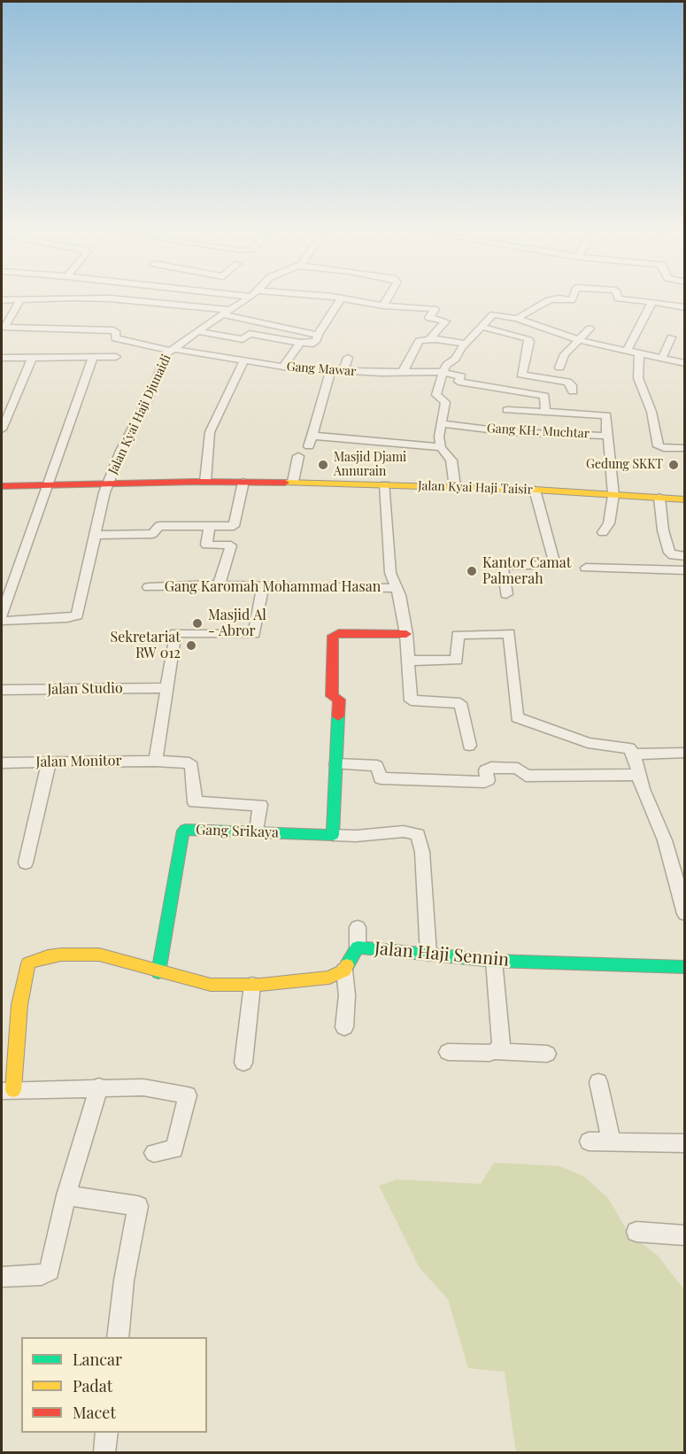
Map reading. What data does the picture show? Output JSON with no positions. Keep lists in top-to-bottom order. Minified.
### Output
{"streets":{"street":["Gang Mawar","Jalan Kyai Haji Djunaidi","Gang KH. Muchtar","Jalan Kyai Haji Taisir","Gang Karomah Mohammad Hasan","Jalan Studio","Jalan Monitor","Gang Srikaya","Jalan Haji Sennin"]},"crossings":[["Gang Mawar","Jalan Kyai Haji Djunaidi"],["Jalan Kyai Haji Djunaidi","Jalan Kyai Haji Taisir"],["Gang KH. Muchtar","Jalan Kyai Haji Taisir"],["Jalan Monitor","Gang Srikaya"]],"places":["Masjid Djami Annurain","Gedung SKKT","Kantor Camat Palmerah","Masjid Al - Abror","Sekretariat RW 012"],"legend":["Lancar","Padat","Macet"]}
